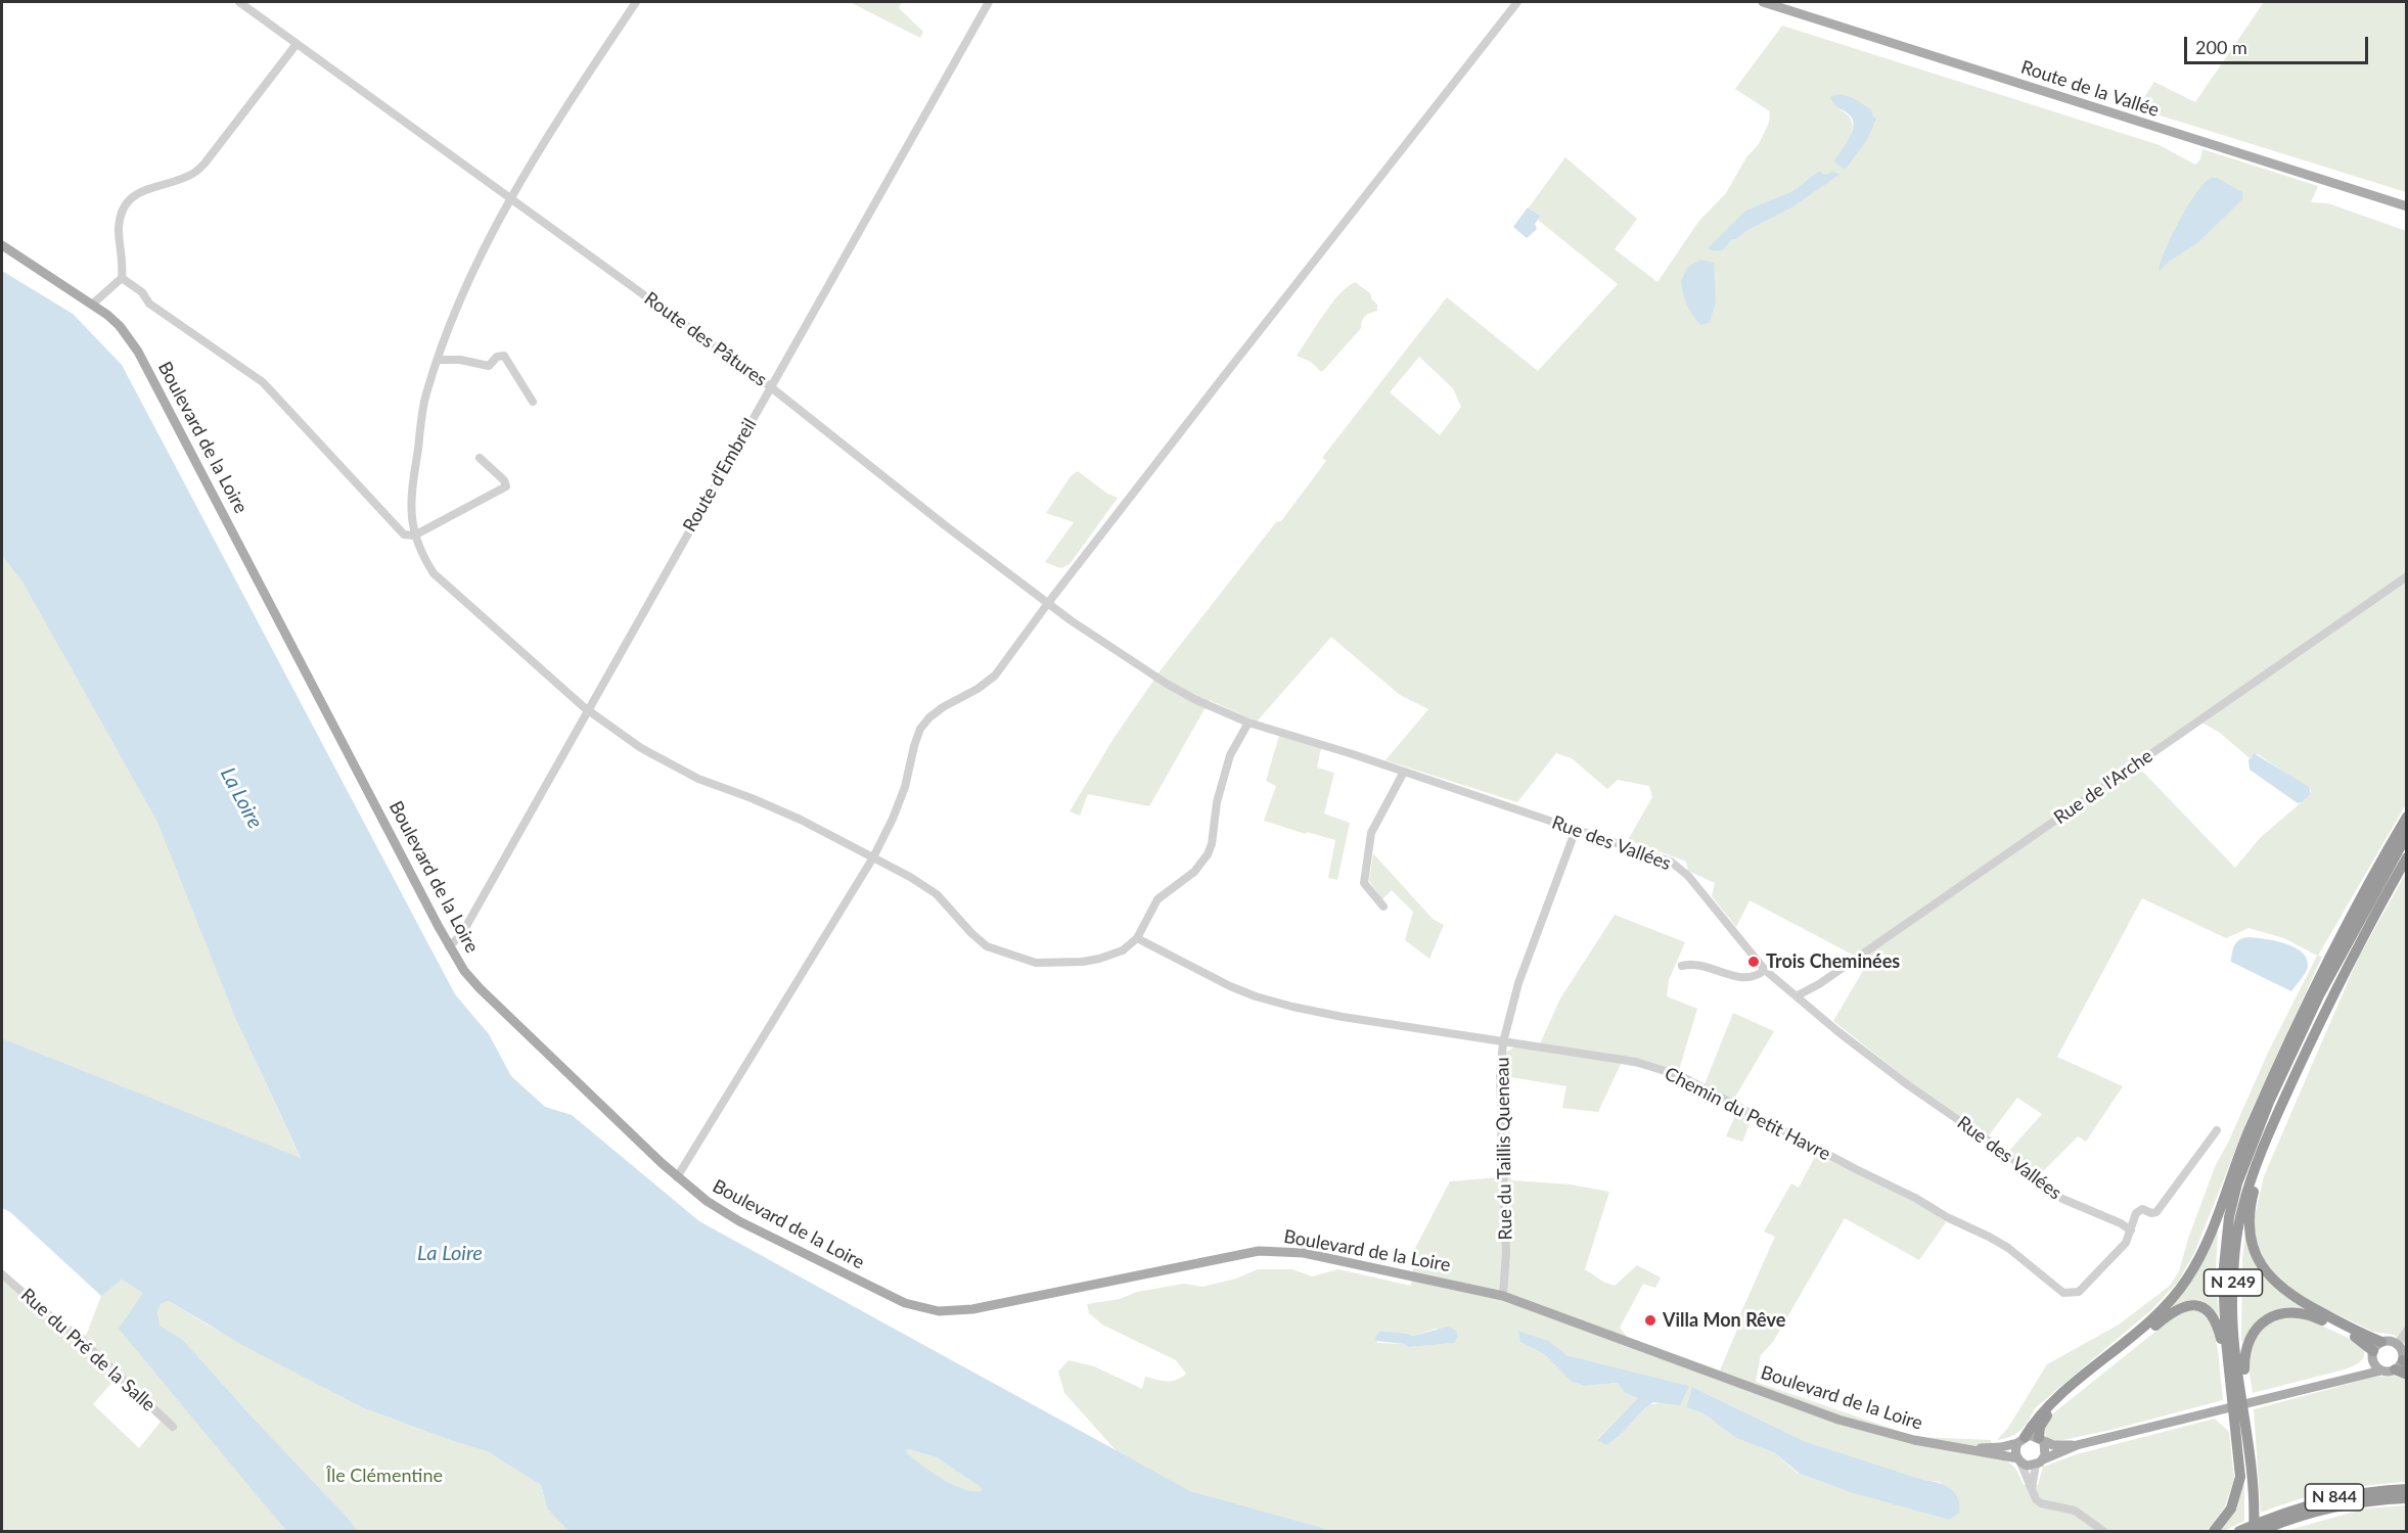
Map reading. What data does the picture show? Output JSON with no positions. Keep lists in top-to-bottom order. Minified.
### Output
{"streets":{"highway":["N 249","N 844"],"main road":["Route de la Vallée","Boulevard de la Loire"],"street":["Route des Pâtures","Route d'Embreil","Rue de l'Arche","Rue des Vallées","Chemin du Petit Havre","Rue du Taillis Queneau","Rue du Pré de la Salle"]},"crossings":[["Route des Pâtures","Route d'Embreil"],["Route des Pâtures","Rue des Vallées"],["Boulevard de la Loire","Route d'Embreil"],["Boulevard de la Loire","Rue du Taillis Queneau"],["Rue de l'Arche","Rue des Vallées"],["Rue des Vallées","Chemin du Petit Havre"],["Rue des Vallées","Rue du Taillis Queneau"],["Chemin du Petit Havre","Rue du Taillis Queneau"]],"water":["La Loire"],"parks":["Île Clémentine"],"places":["Trois Cheminées","Villa Mon Rêve"],"scale_bar":"200 m"}
